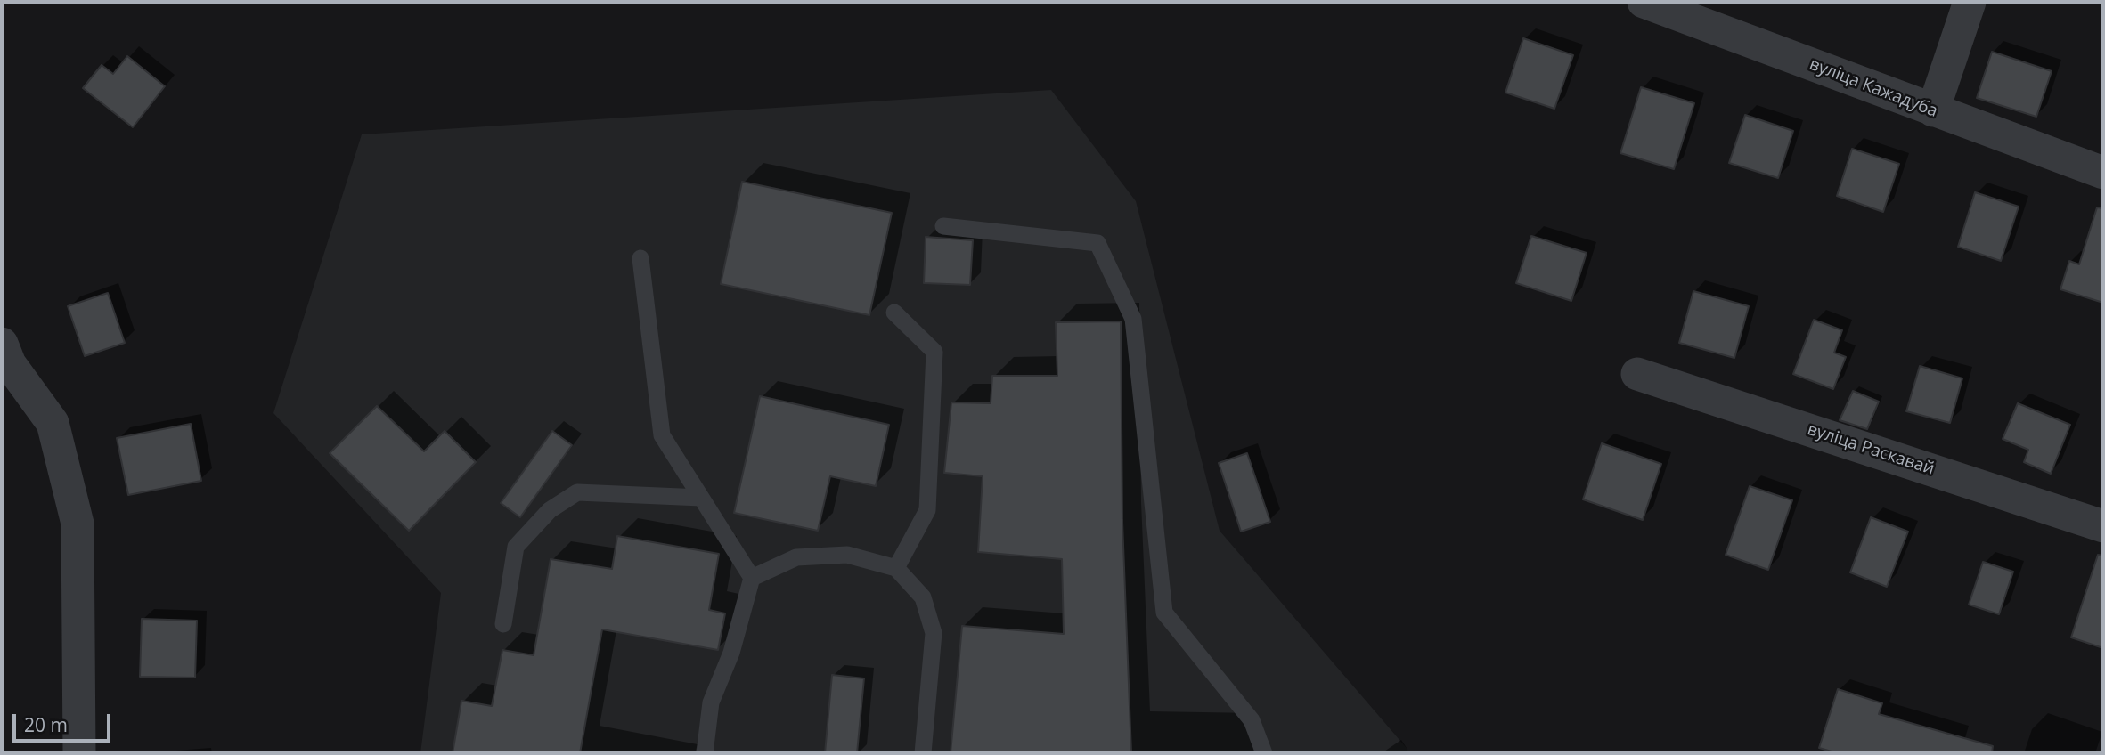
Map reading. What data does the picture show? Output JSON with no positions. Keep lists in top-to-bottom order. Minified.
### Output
{"streets":{"street":["вуліца Кажадуба","вуліца Раскавай"]},"scale_bar":"20 m"}
